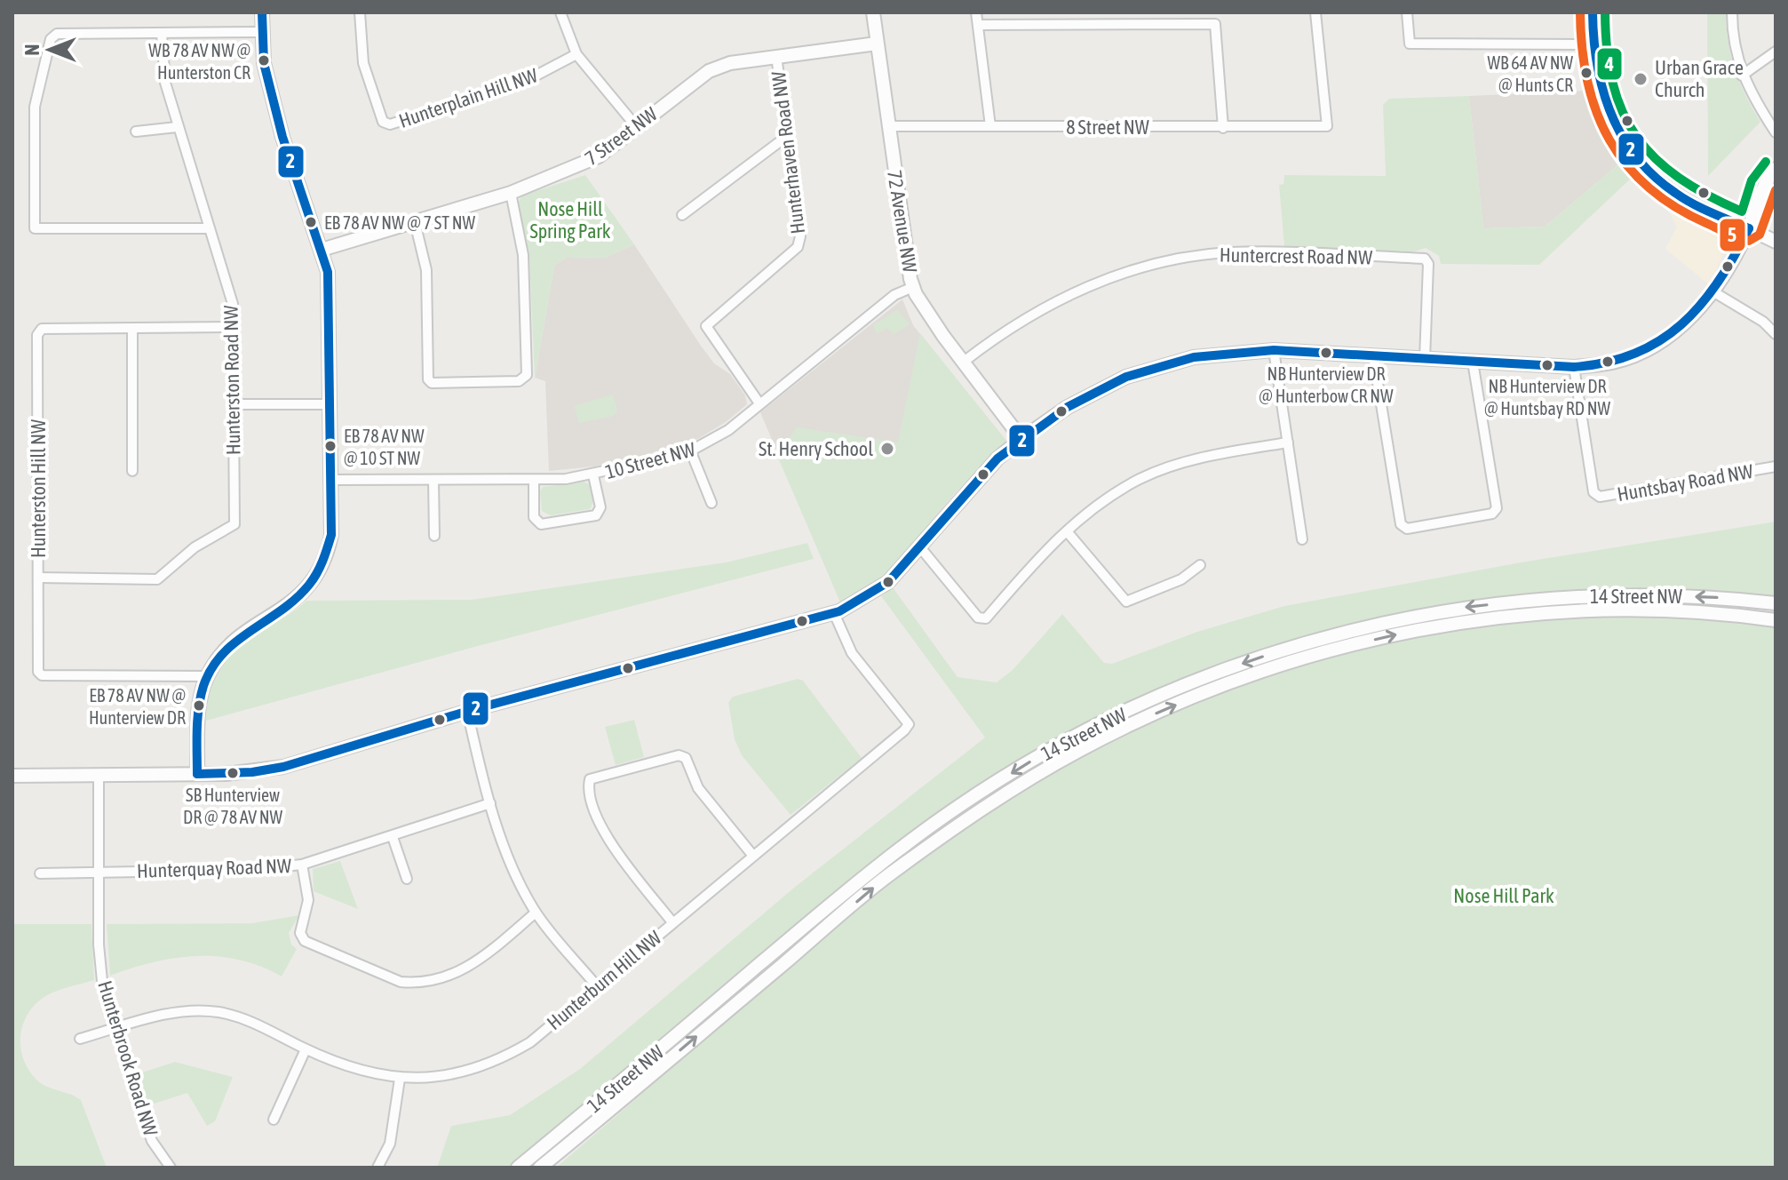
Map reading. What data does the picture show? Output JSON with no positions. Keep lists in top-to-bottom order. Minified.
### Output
{"streets":{"street":["Hunterplain Hill NW","8 Street NW","7 Street NW","Hunterhaven Road NW","72 Avenue NW","Huntercrest Road NW","Hunterston Road NW","10 Street NW","Huntsbay Road NW","Hunterston Hill NW","14 Street NW","Hunterquay Road NW","Hunterburn Hill NW","Hunterbrook Road NW"]},"crossings":[["8 Street NW","72 Avenue NW"],["7 Street NW","Hunterhaven Road NW"],["7 Street NW","72 Avenue NW"],["Hunterhaven Road NW","10 Street NW"],["72 Avenue NW","Huntercrest Road NW"],["72 Avenue NW","10 Street NW"],["Hunterston Road NW","Hunterston Hill NW"],["Hunterquay Road NW","Hunterbrook Road NW"],["Hunterburn Hill NW","Hunterbrook Road NW"]],"parks":["Nose Hill Spring Park","Nose Hill Park"],"places":["WB 78 AV NW @ Hunterston CR","WB 64 AV NW @ Hunts CR","Urban Grace Church","EB 78 AV NW @ 7 ST NW","NB Hunterview DR @ Hunterbow CR NW","NB Hunterview DR @ Huntsbay RD NW","EB 78 AV NW @ 10 ST NW","St. Henry School","EB 78 AV NW @ Hunterview DR","SB Hunterview DR @ 78 AV NW"],"lines":["transit line 2","transit line 5","transit line 4"],"north":"left"}
